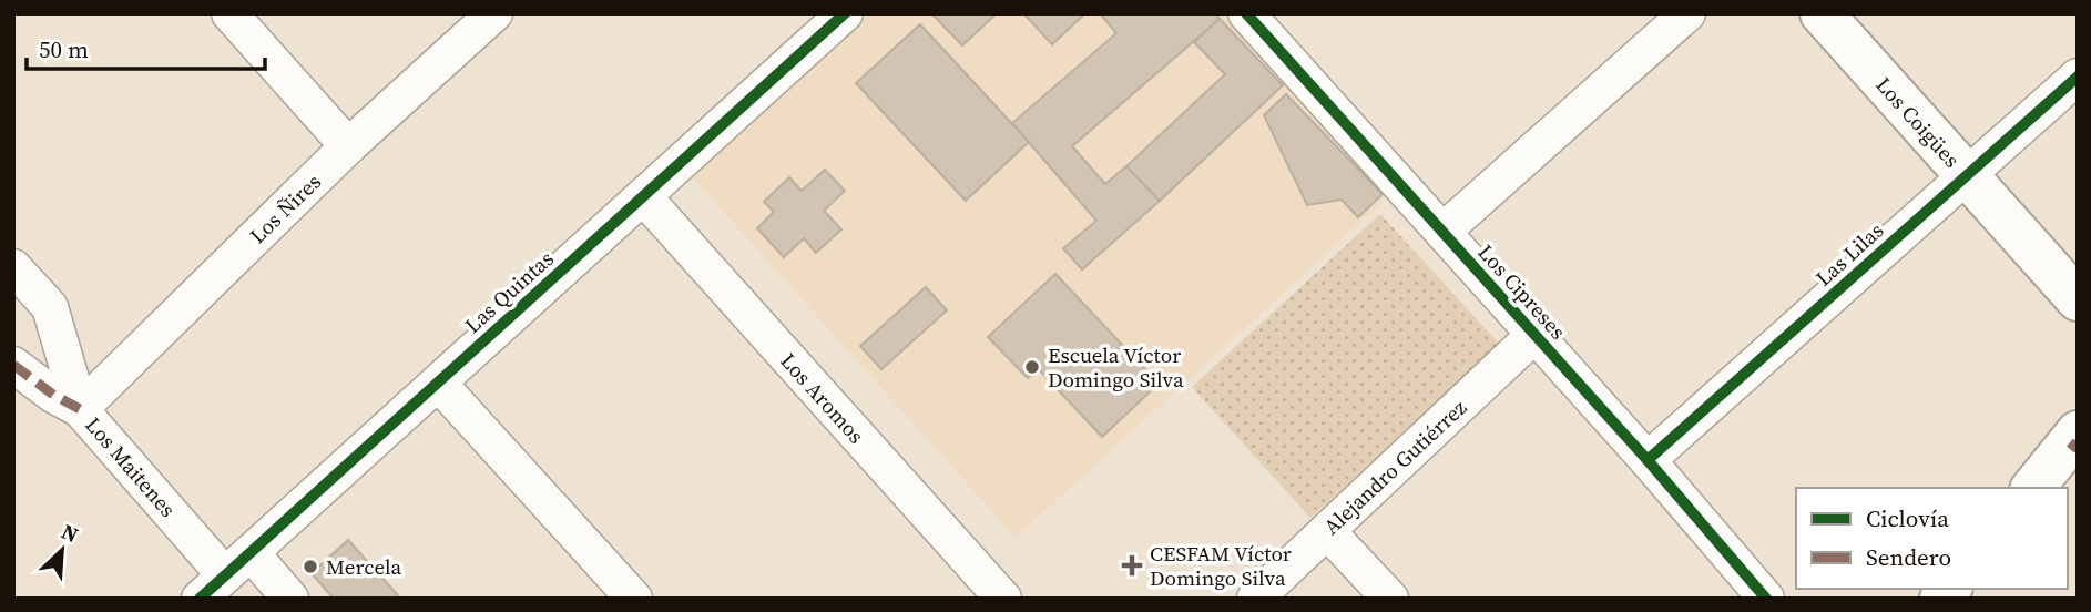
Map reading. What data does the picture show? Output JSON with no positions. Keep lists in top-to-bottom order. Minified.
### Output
{"streets":{"main road":["Los Coigües"],"street":["Los Ñires","Las Lilas","Las Quintas","Los Cipreses","Los Aromos","Los Maitenes","Alejandro Gutiérrez"]},"crossings":[["Los Coigües","Las Lilas"],["Los Ñires","Los Maitenes"],["Las Lilas","Los Cipreses"],["Las Quintas","Los Aromos"],["Las Quintas","Los Maitenes"],["Los Cipreses","Alejandro Gutiérrez"]],"places":{"other":["Escuela Víctor Domingo Silva","Mercela"],"health":["CESFAM Víctor Domingo Silva"]},"legend":["Ciclovía","Sendero"],"scale_bar":"50 m","north":"top right"}
